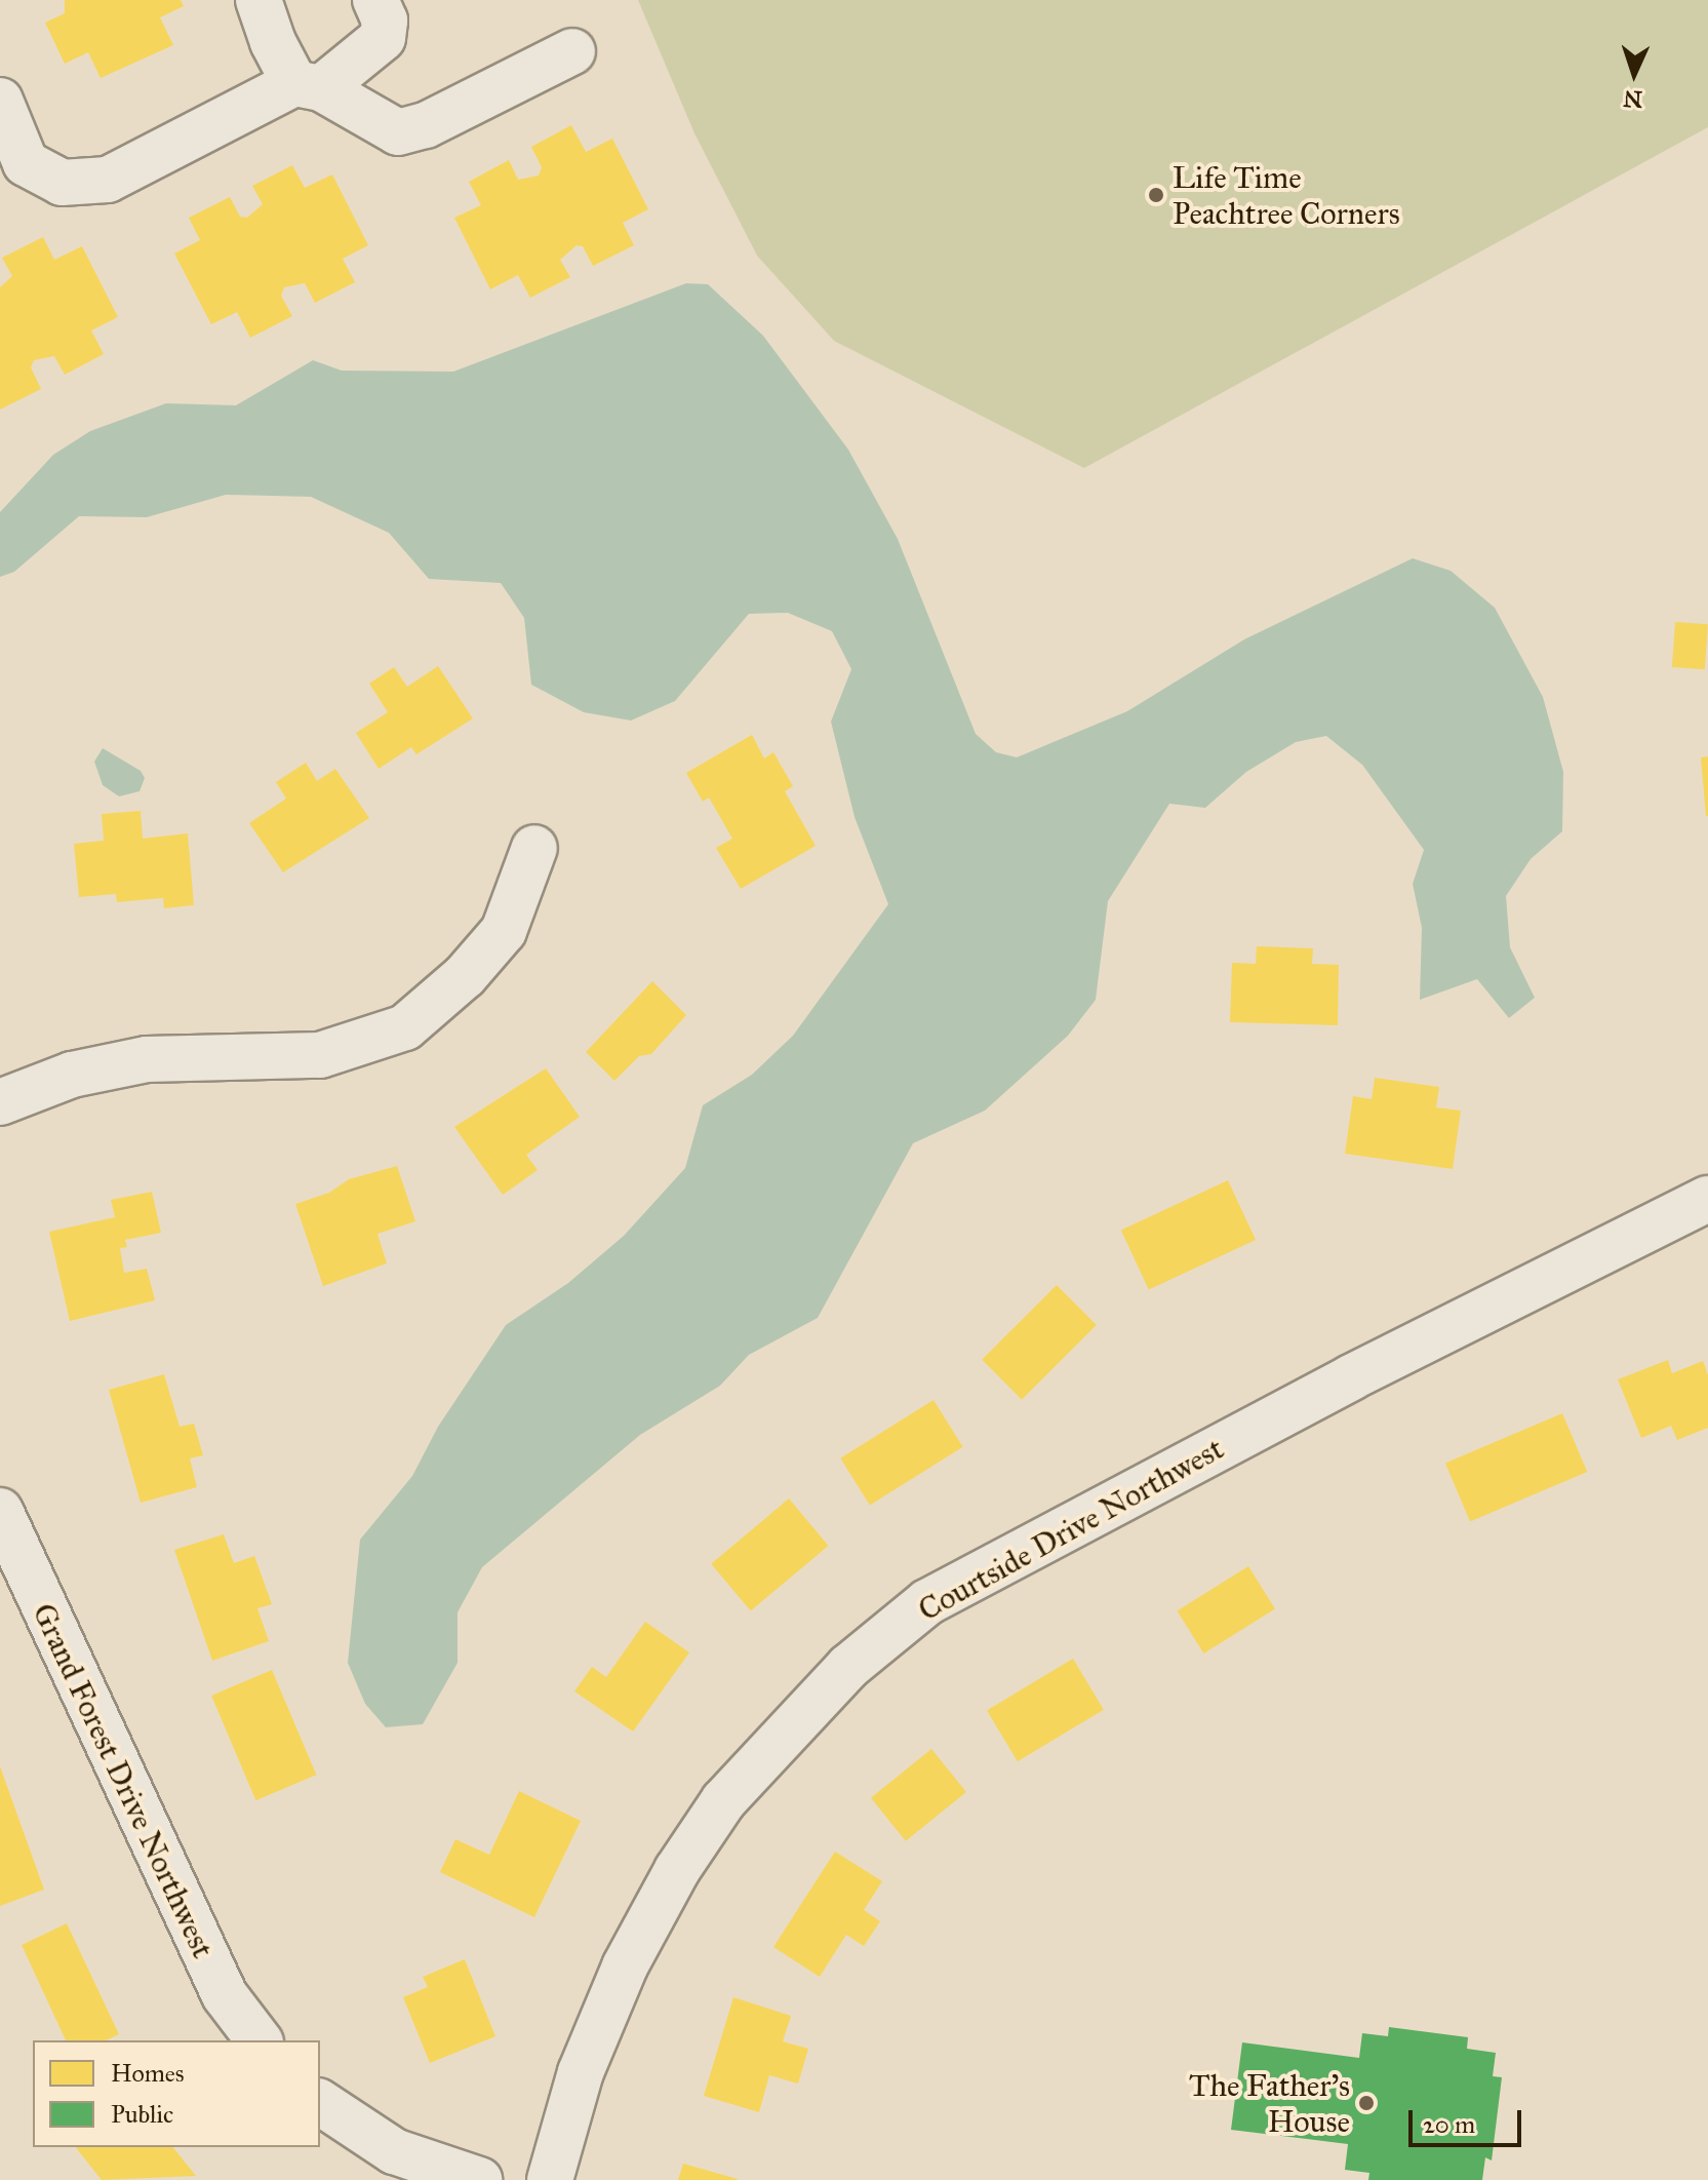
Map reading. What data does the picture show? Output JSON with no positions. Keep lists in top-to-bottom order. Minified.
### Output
{"streets":{"street":["Courtside Drive Northwest","Grand Forest Drive Northwest"]},"places":["Life Time Peachtree Corners","The Father's House"],"legend":["Homes","Public"],"scale_bar":"20 m","north":"bottom"}
